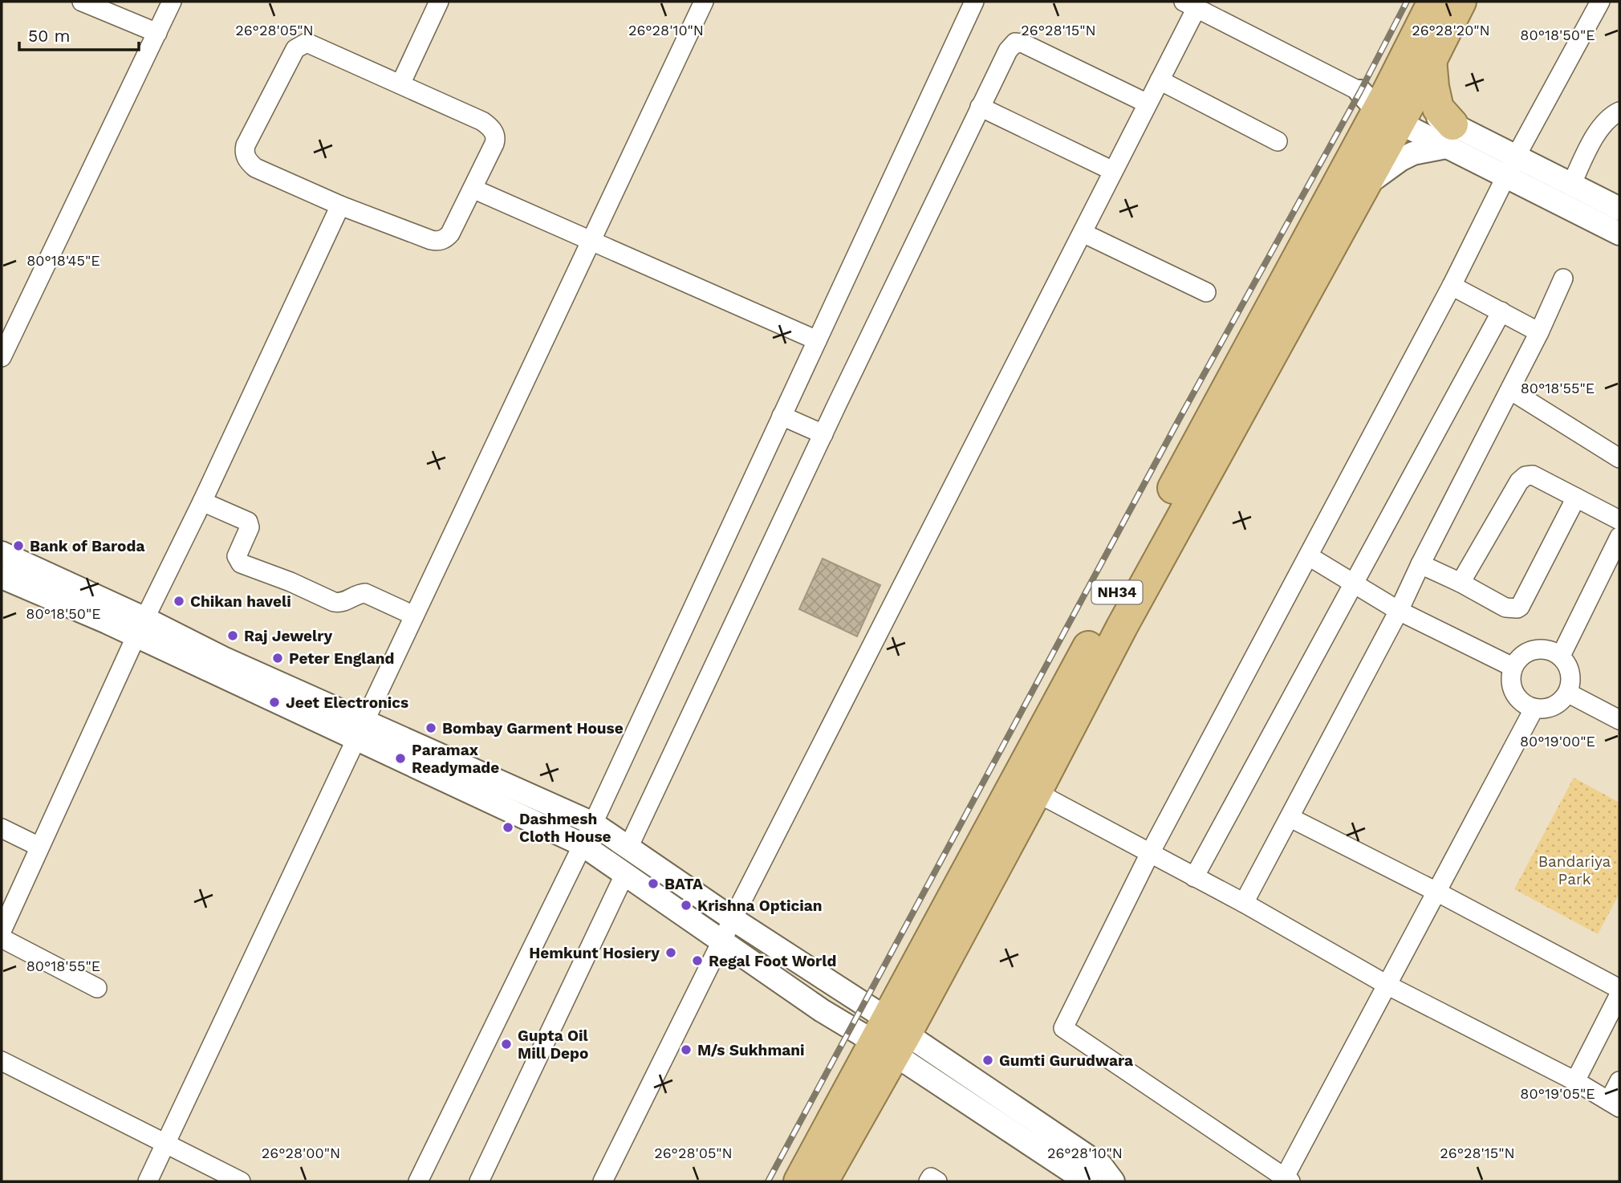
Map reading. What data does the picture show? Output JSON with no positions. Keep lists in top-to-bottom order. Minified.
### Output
{"streets":{"highway":["NH34"]},"parks":["Bandariya Park"],"places":["Bank of Baroda","Chikan haveli","Raj Jewelry","Peter England","Jeet Electronics","Bombay Garment House","Paramax Readymade","Dashmesh Cloth House","BATA","Krishna Optician","Hemkunt Hosiery","Regal Foot World","Gupta Oil Mill Depo","M/s Sukhmani","Gumti Gurudwara"],"scale_bar":"50 m","coordinates":["26°28'05\"N","26°28'10\"N","26°28'15\"N","26°28'20\"N","80°18'50\"E","80°18'45\"E","80°18'55\"E","80°19'00\"E","80°19'05\"E","26°28'00\"N"]}
